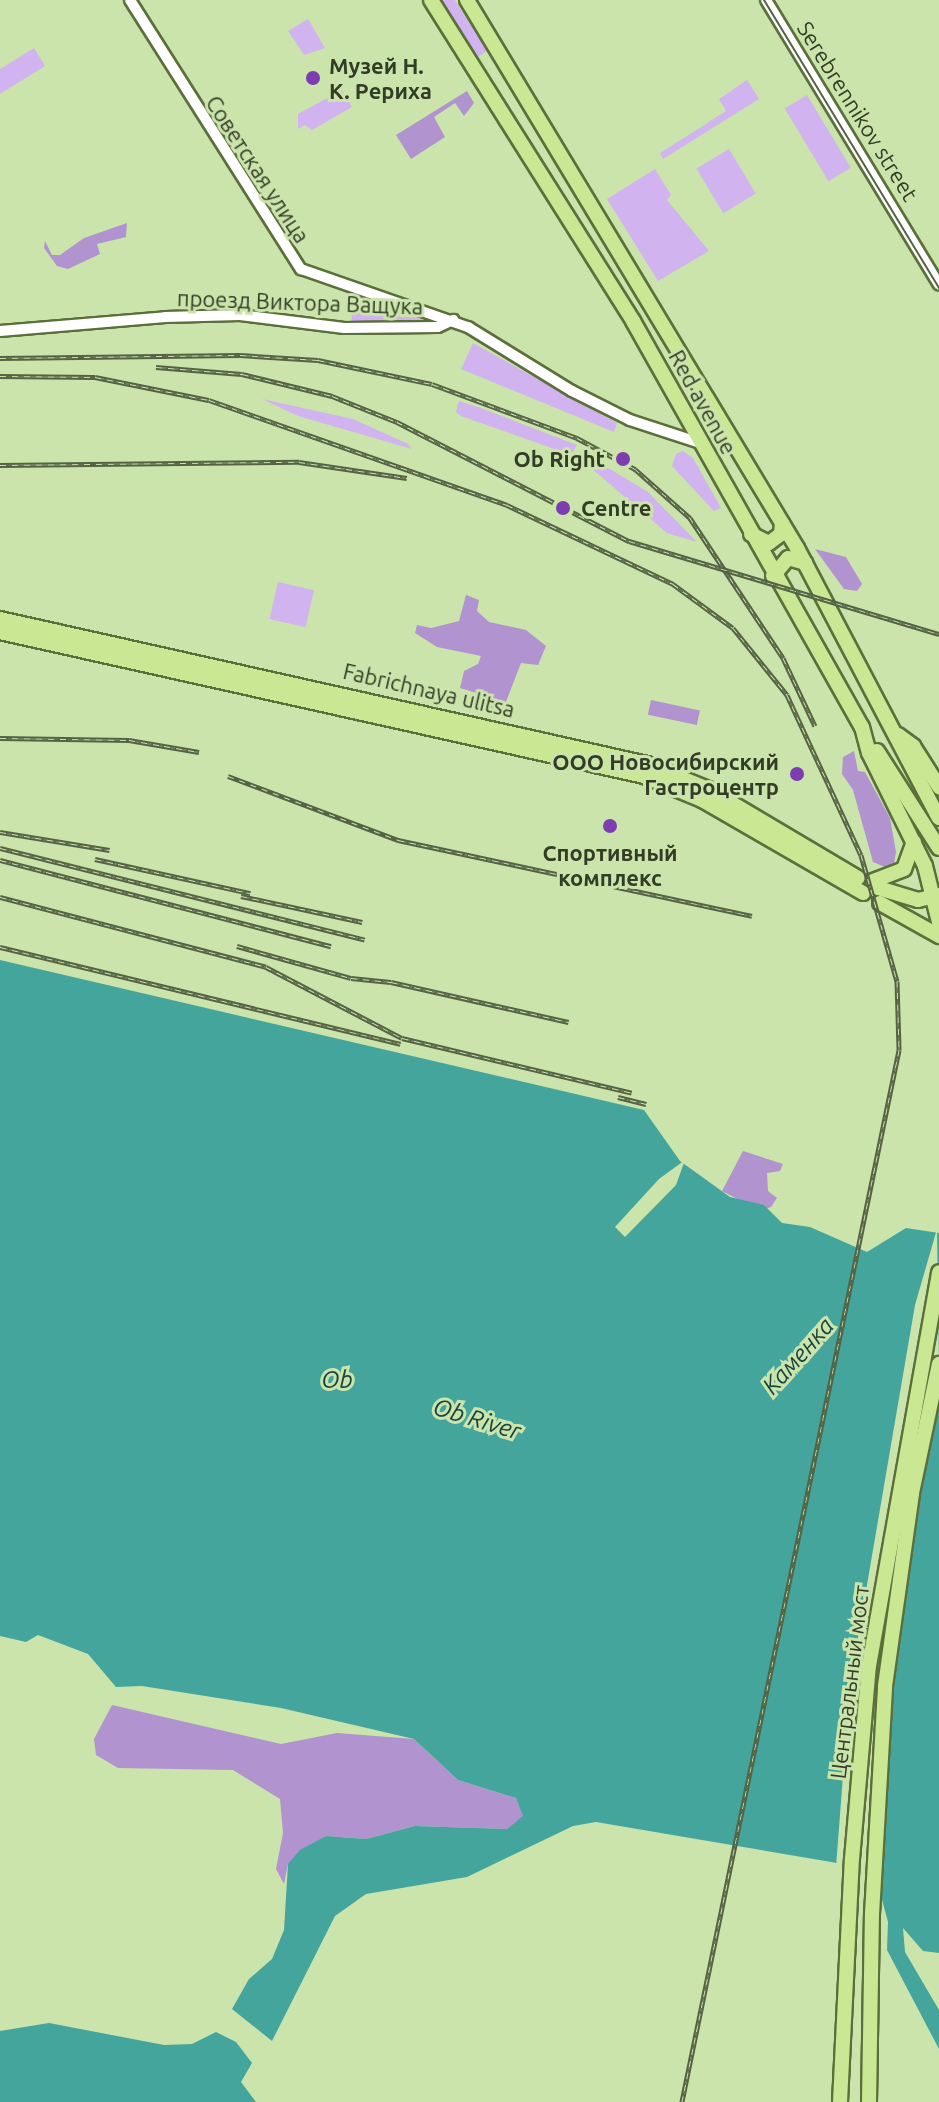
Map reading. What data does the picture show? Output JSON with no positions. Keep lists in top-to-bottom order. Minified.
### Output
{"streets":{"main road":["Red avenue","Fabrichnaya ulitsa","Центральный мост"],"street":["Serebrennikov street","Советская улица","проезд Виктора Ващука"]},"crossings":[["Советская улица","проезд Виктора Ващука"],["Советская улица","Red avenue"]],"water":["Каменка","Ob","Ob River"],"places":["Музей Н. К. Рериха","Ob Right","Centre","ООО Новосибирский Гастроцентр","Спортивный комплекс"]}
